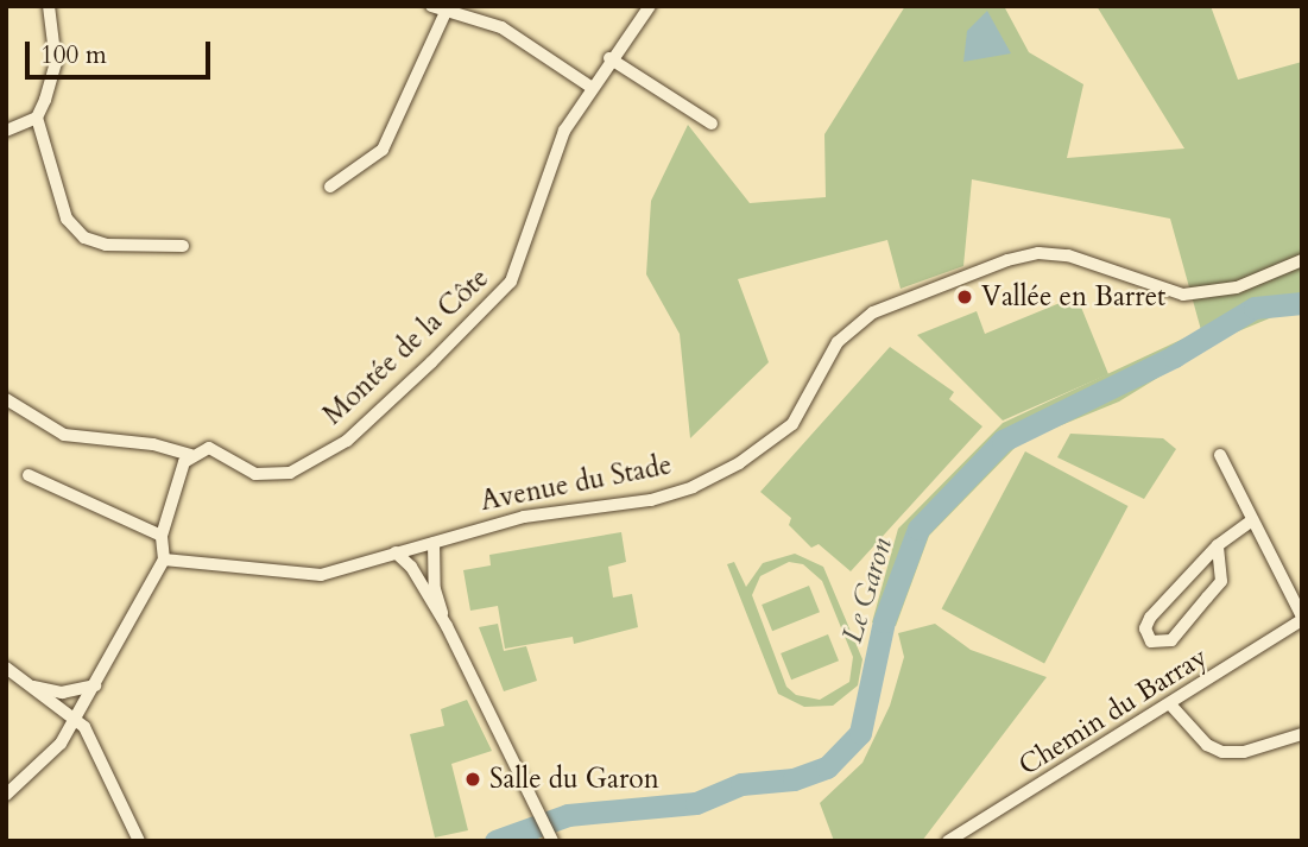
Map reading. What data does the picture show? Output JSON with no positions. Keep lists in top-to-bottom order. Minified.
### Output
{"streets":{"street":["Montée de la Côte","Avenue du Stade","Chemin du Barray"]},"water":["Le Garon"],"places":["Vallée en Barret","Salle du Garon"],"scale_bar":"100 m"}
